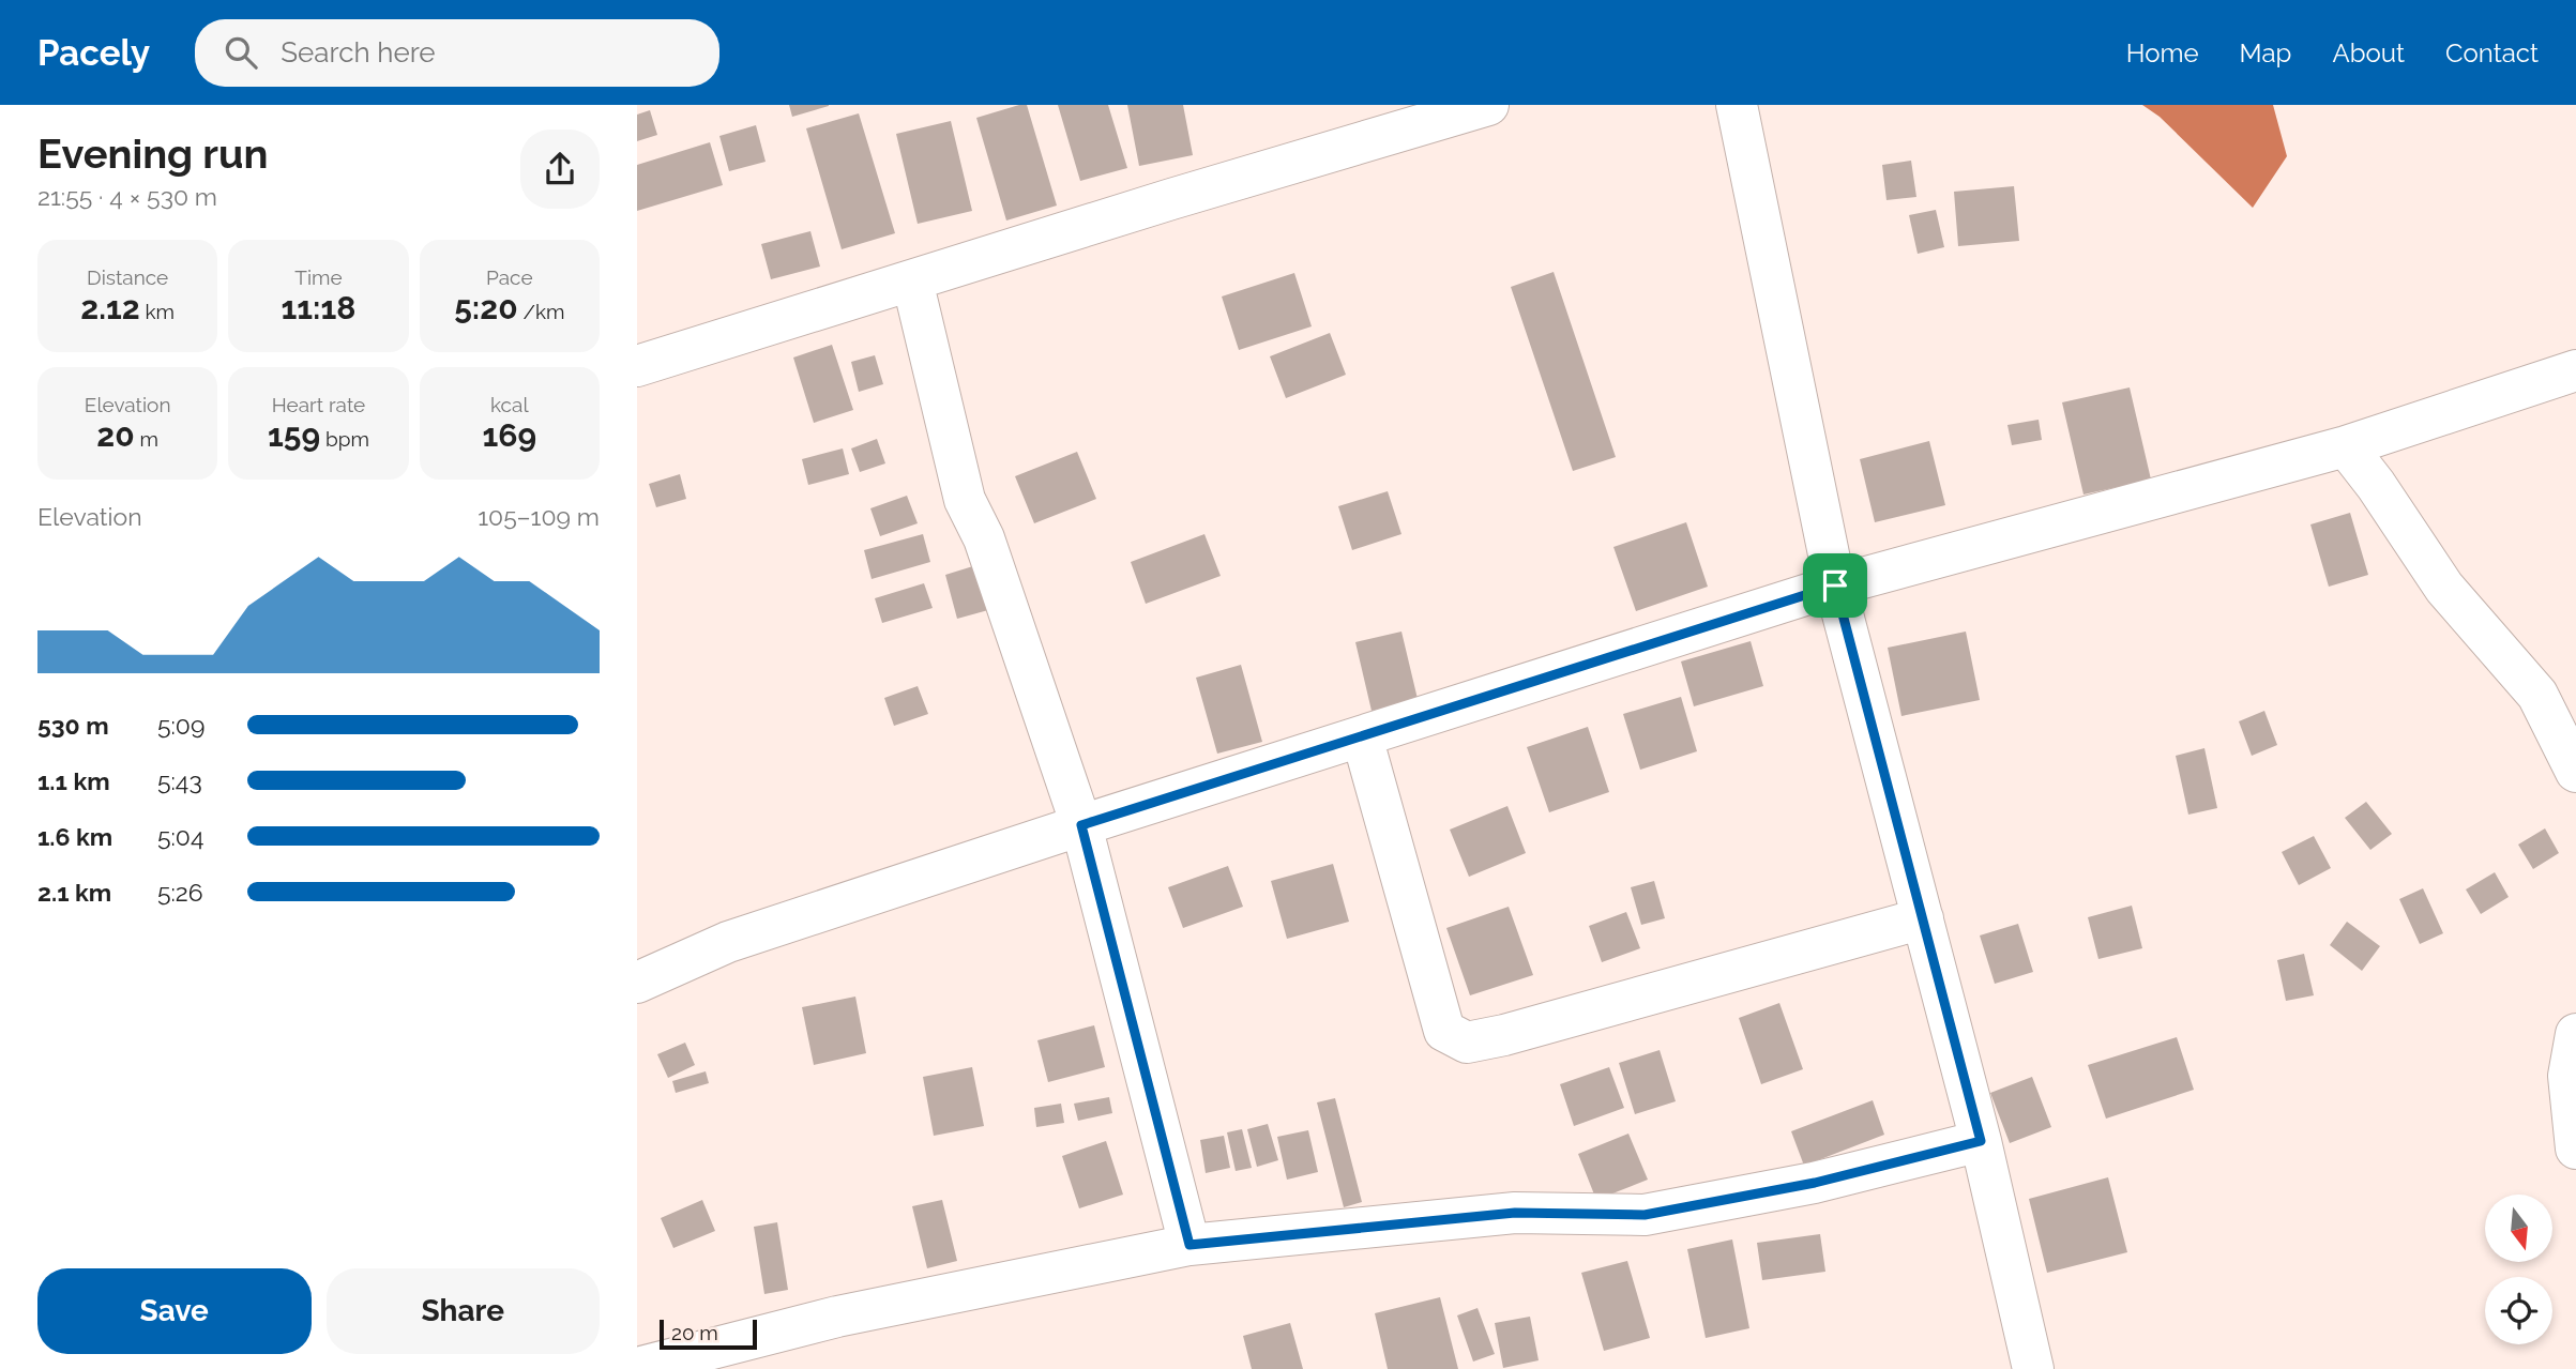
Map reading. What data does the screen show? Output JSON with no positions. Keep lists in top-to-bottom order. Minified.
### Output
{"scale_bar":"20 m","north":"bottom","page":{"header":"Pacely","search":"Search here","nav":["Home","Map","About","Contact"],"heading":["Evening run","21:55 · 4 × 530 m"],"stats":[["Distance","2.12 km"],["Time","11:18"],["Pace","5:20 /km"],["Elevation","20 m"],["Heart rate","159 bpm"],["kcal","169"]],"chart":["Elevation","105–109 m"],"list":[{"name":"530 m","note":"5:09"},{"name":"1.1 km","note":"5:43"},{"name":"1.6 km","note":"5:04"},{"name":"2.1 km","note":"5:26"}],"buttons":["Save","Share"],"scale":"20 m"}}
